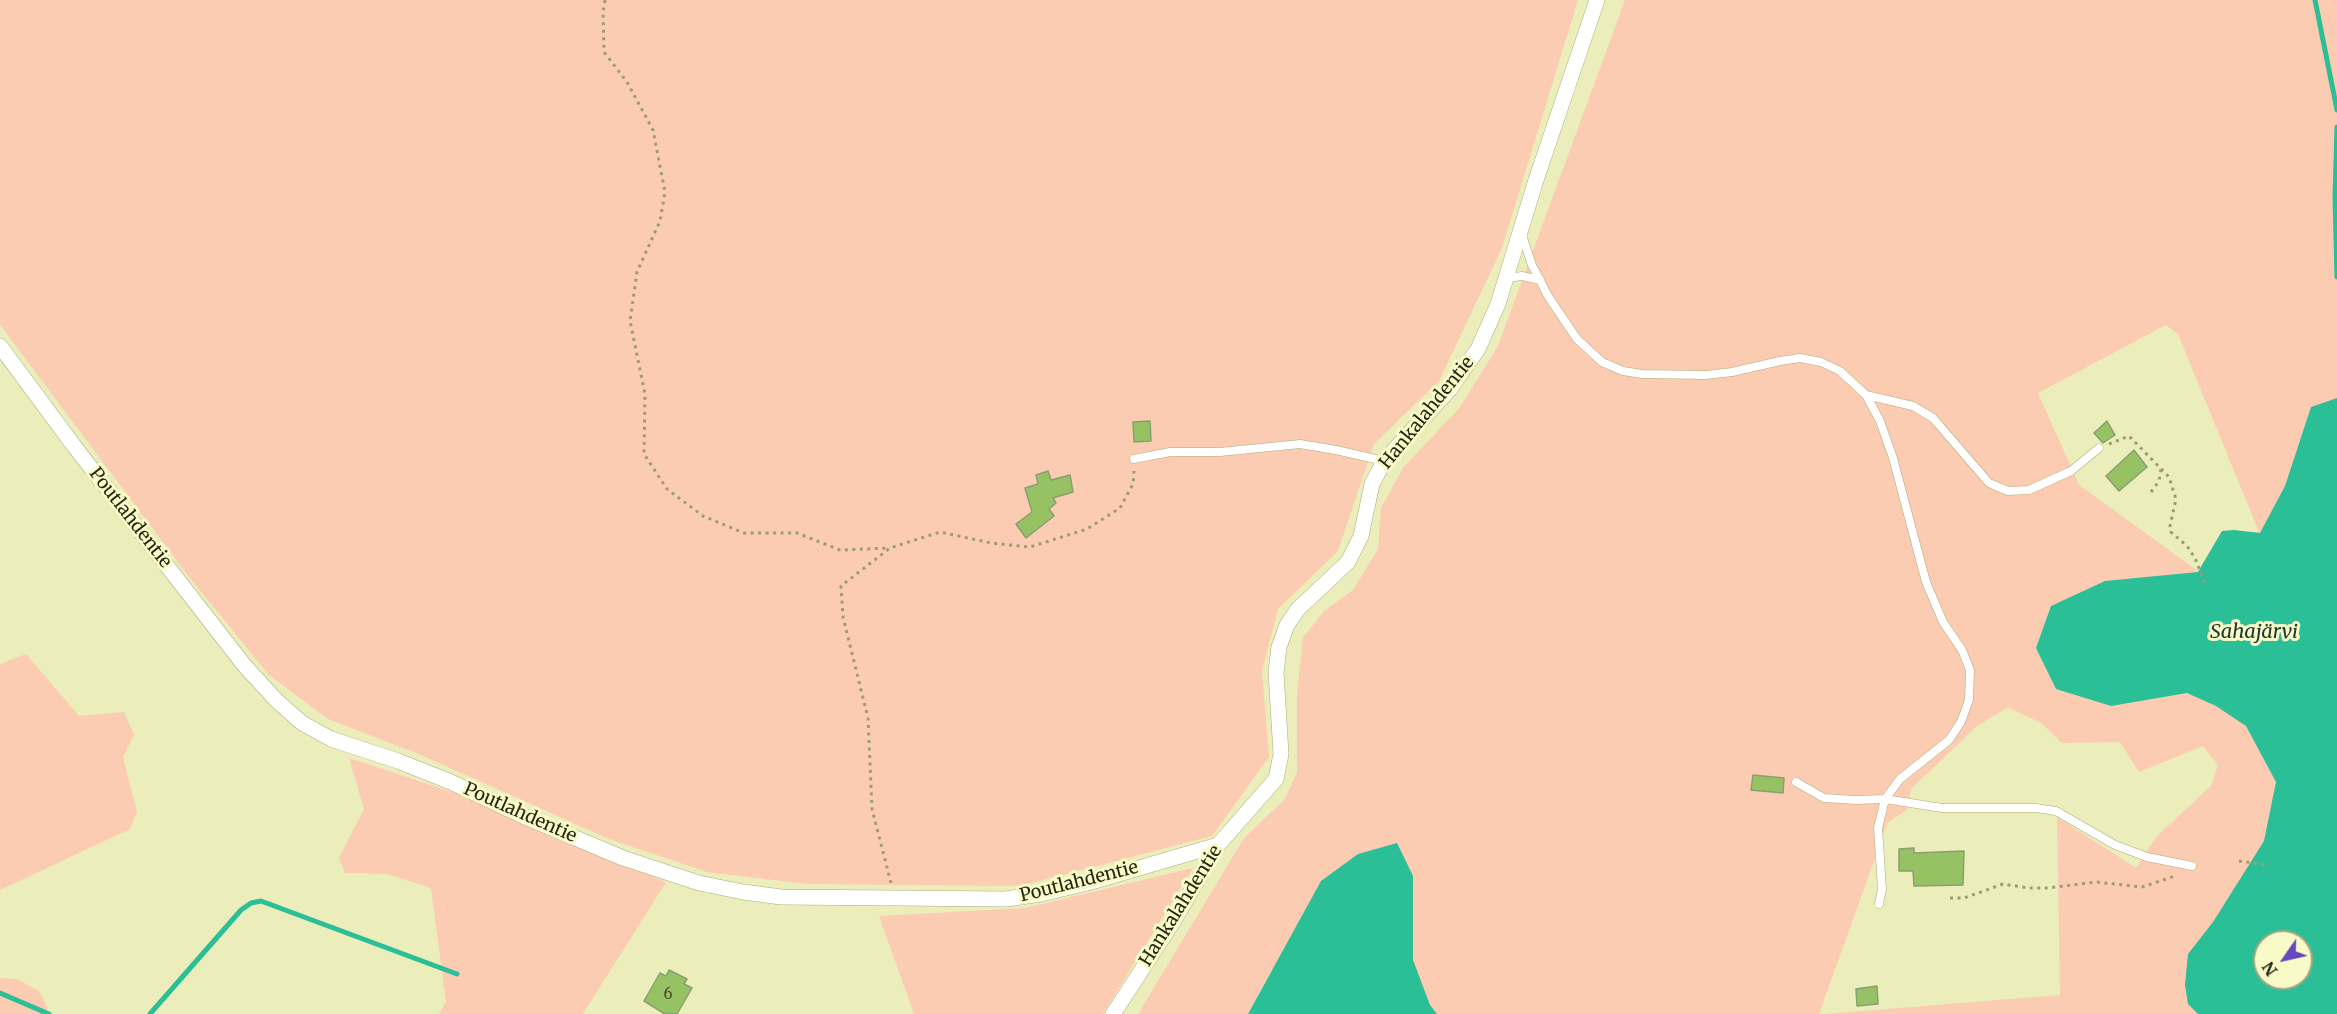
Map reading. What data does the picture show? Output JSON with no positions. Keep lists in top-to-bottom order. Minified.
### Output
{"streets":{"street":["Hankalahdentie","Poutlahdentie"]},"crossings":[["Hankalahdentie","Poutlahdentie"]],"water":["Sahajärvi"],"house_numbers":["6"],"north":"bottom left"}
